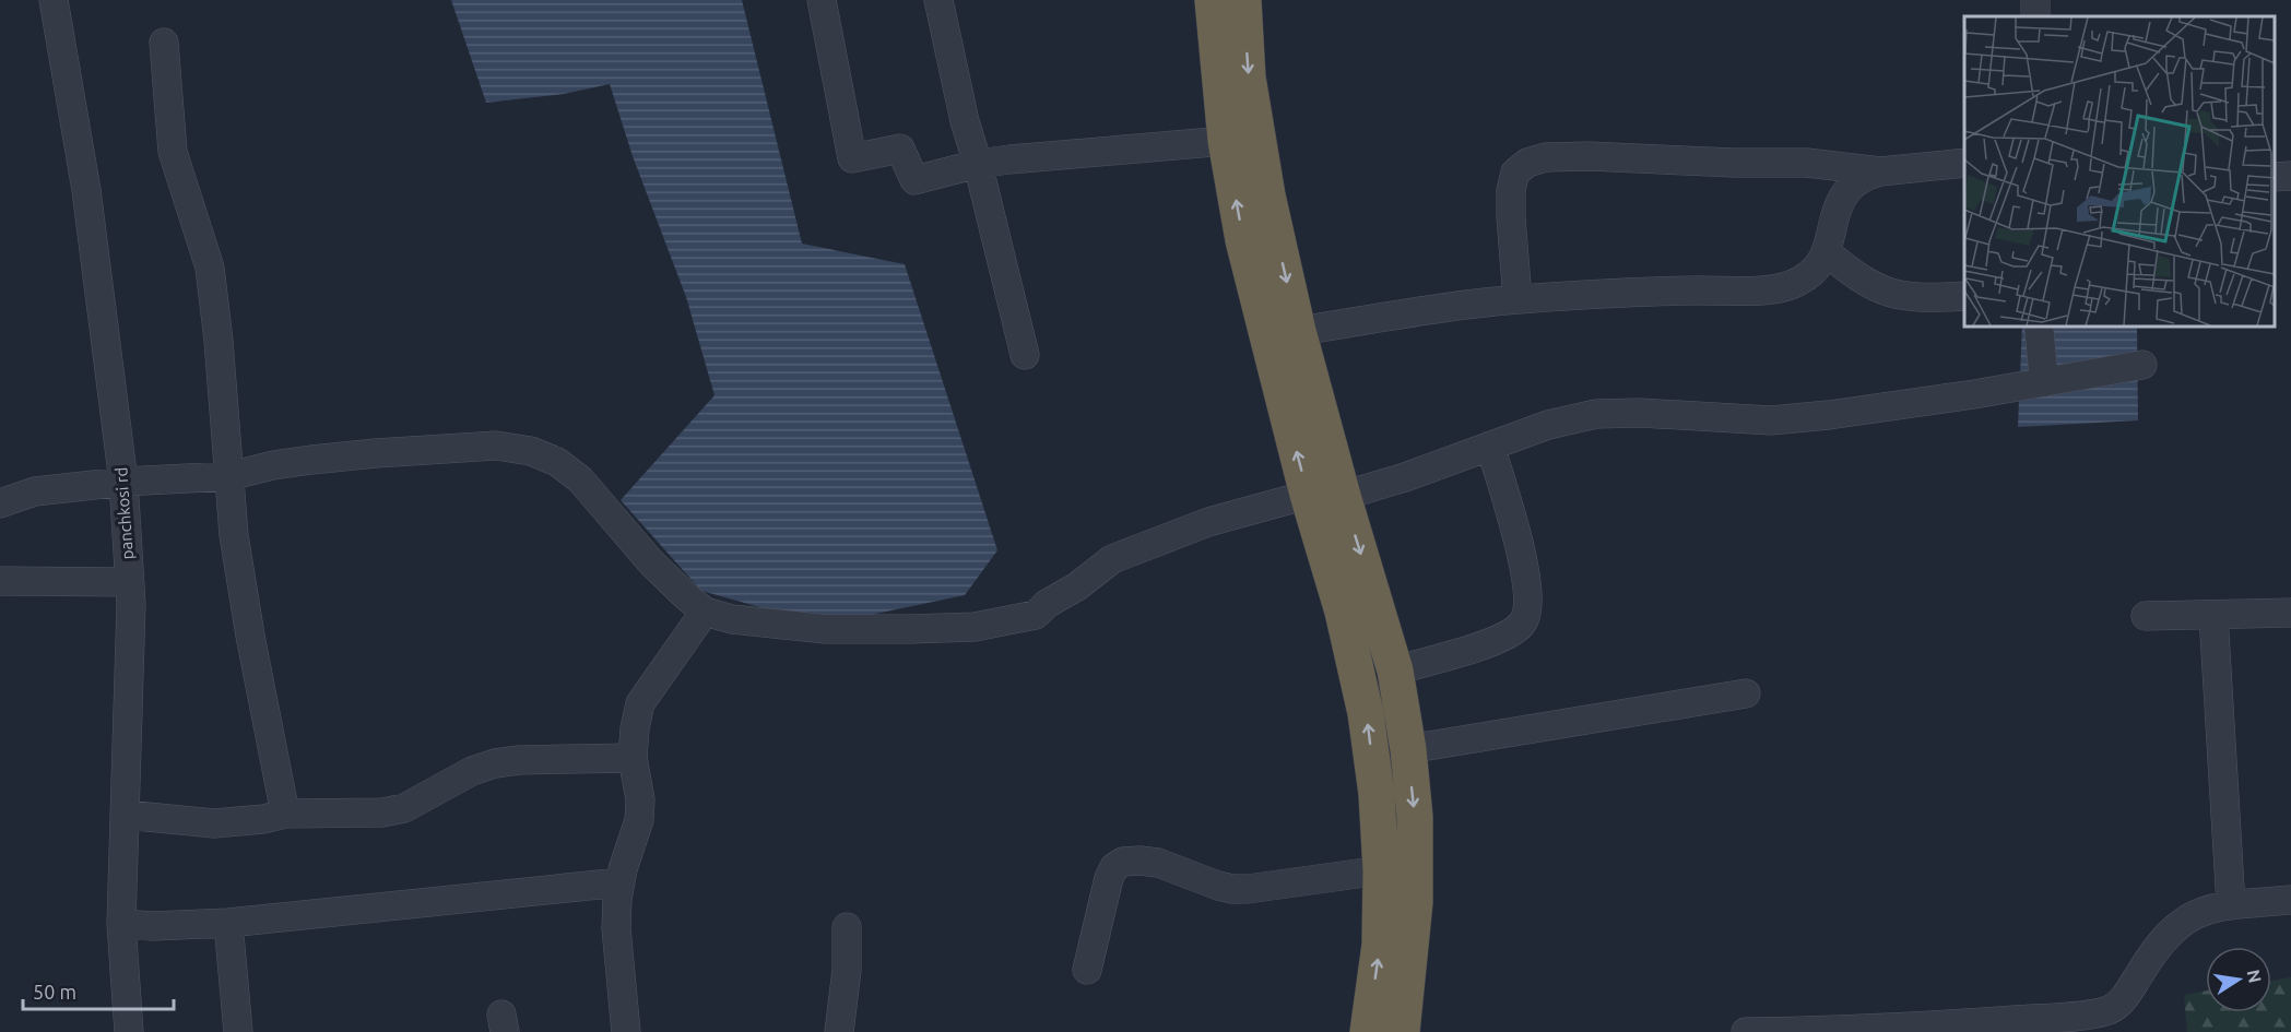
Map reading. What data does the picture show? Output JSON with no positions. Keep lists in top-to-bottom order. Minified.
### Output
{"streets":{"street":["panchkosi rd"]},"scale_bar":"50 m","north":"right"}
